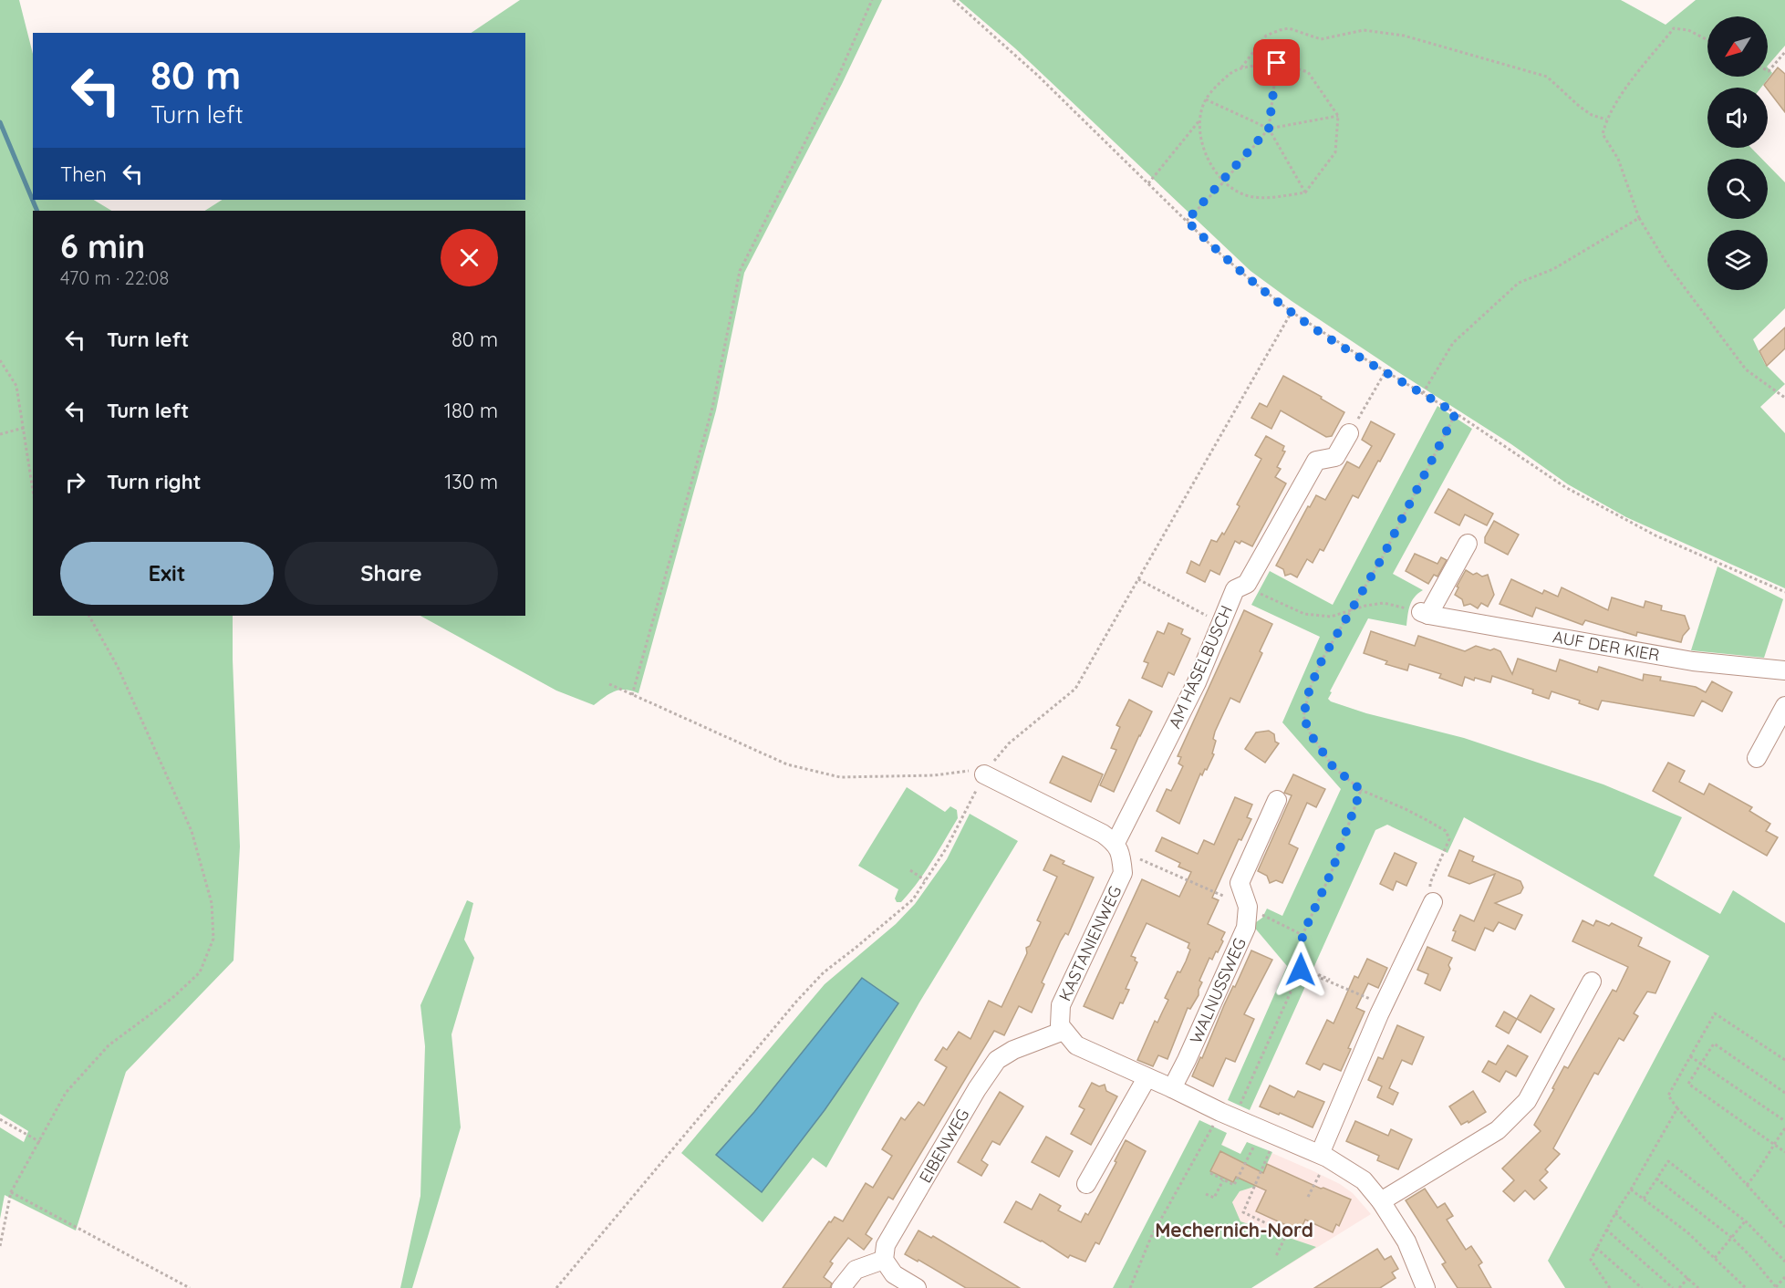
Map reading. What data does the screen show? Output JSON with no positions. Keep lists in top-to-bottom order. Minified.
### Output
{"streets":{"street":["AUF DER KIER","AM HASELBUSCH","KASTANIENWEG","WALNUSSWEG","EIBENWEG"]},"crossings":[["AM HASELBUSCH","KASTANIENWEG"],["KASTANIENWEG","EIBENWEG"]],"districts":["Mechernich-Nord"],"north":"bottom left","page":{"turn":["80 m","Turn left"],"then":"Then","heading":["6 min","470 m · 22:08"],"list":[{"name":"Turn left","value":"80 m"},{"name":"Turn left","value":"180 m"},{"name":"Turn right","value":"130 m"}],"buttons":["Exit","Share"]}}
